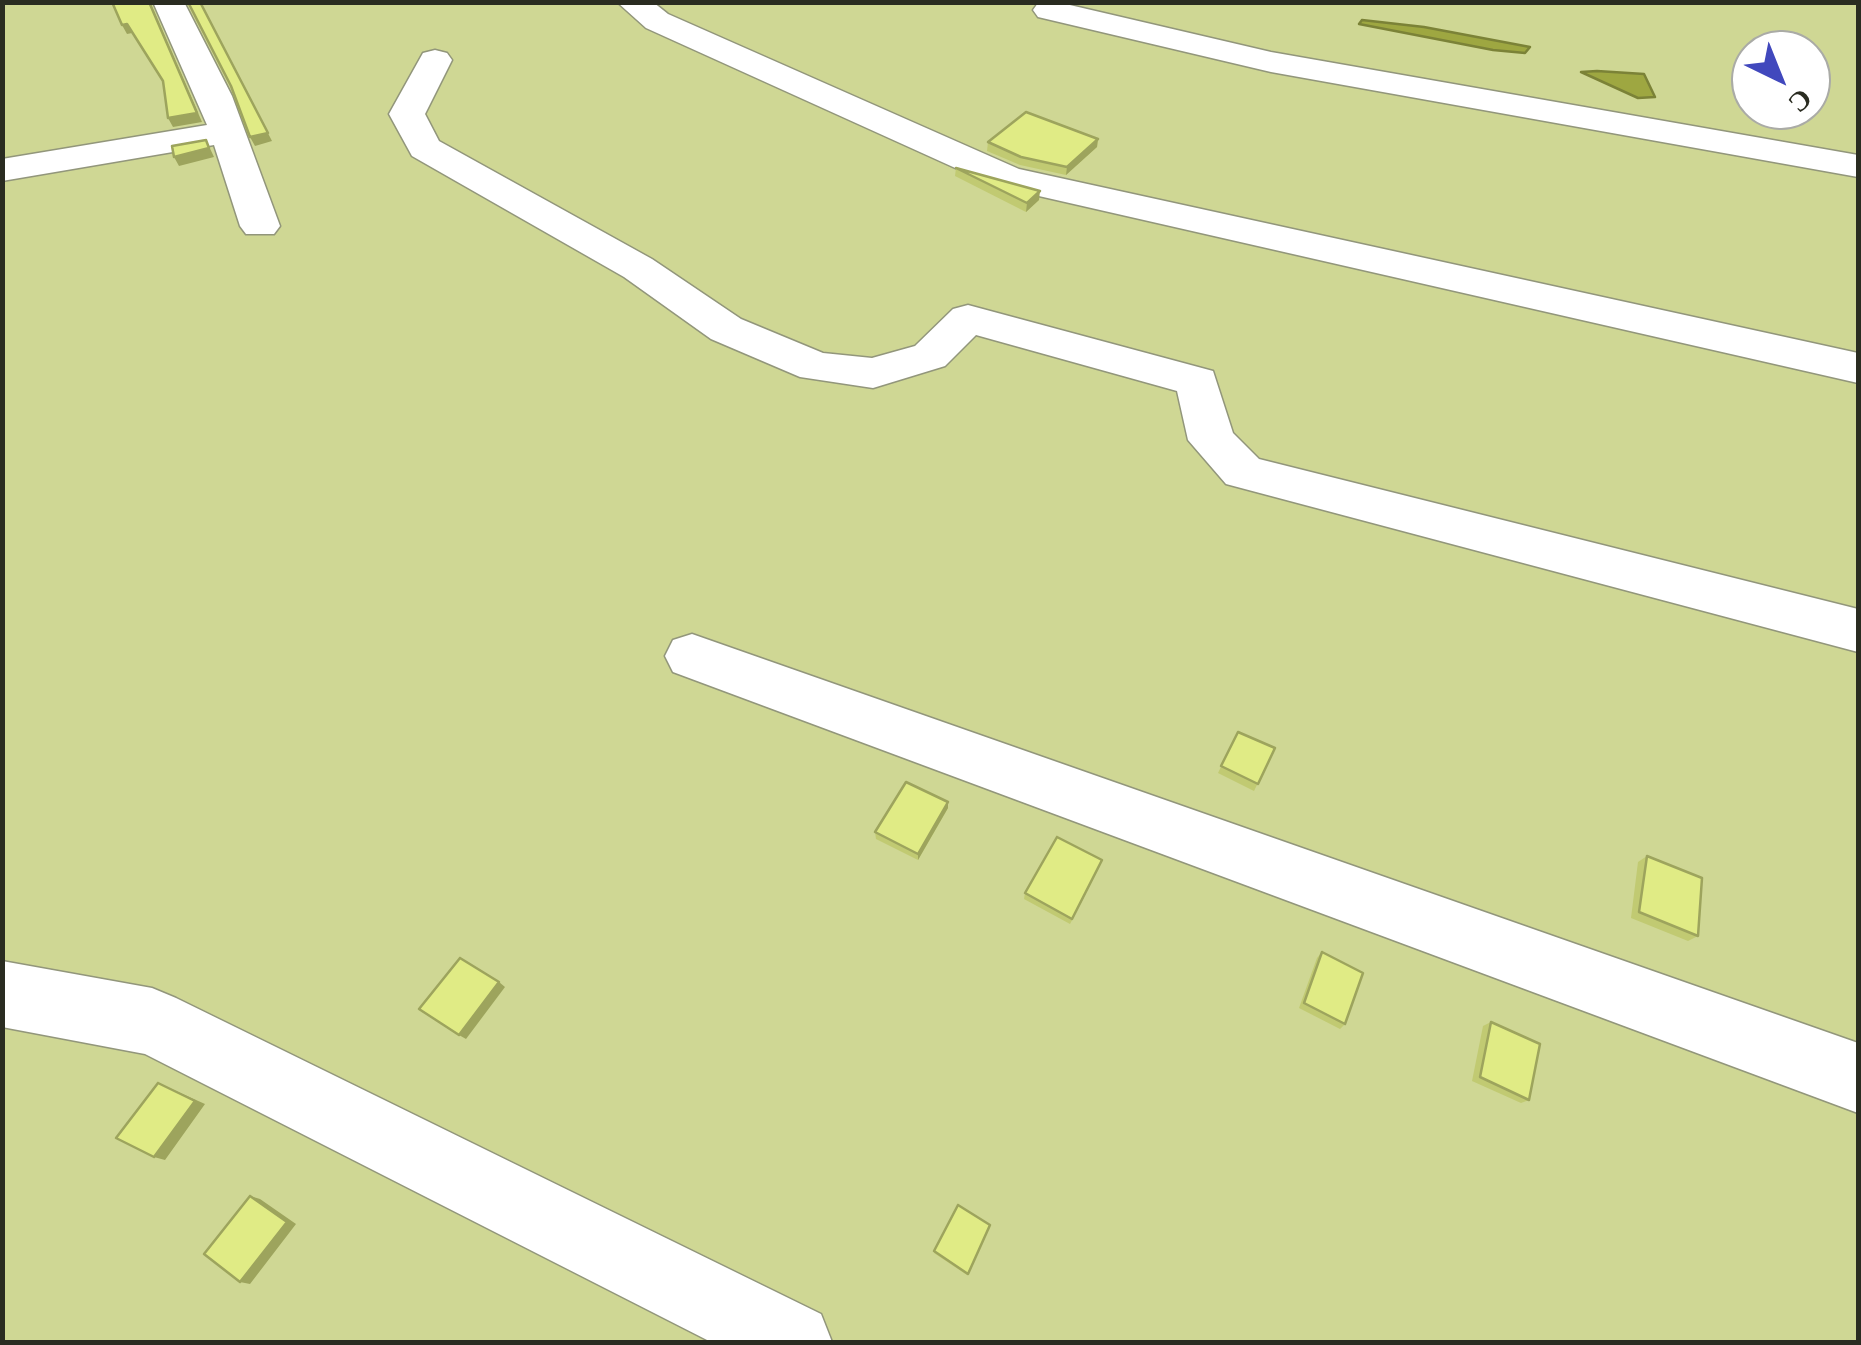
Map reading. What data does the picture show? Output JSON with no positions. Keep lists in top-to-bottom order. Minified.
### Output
{"north":"bottom right"}
